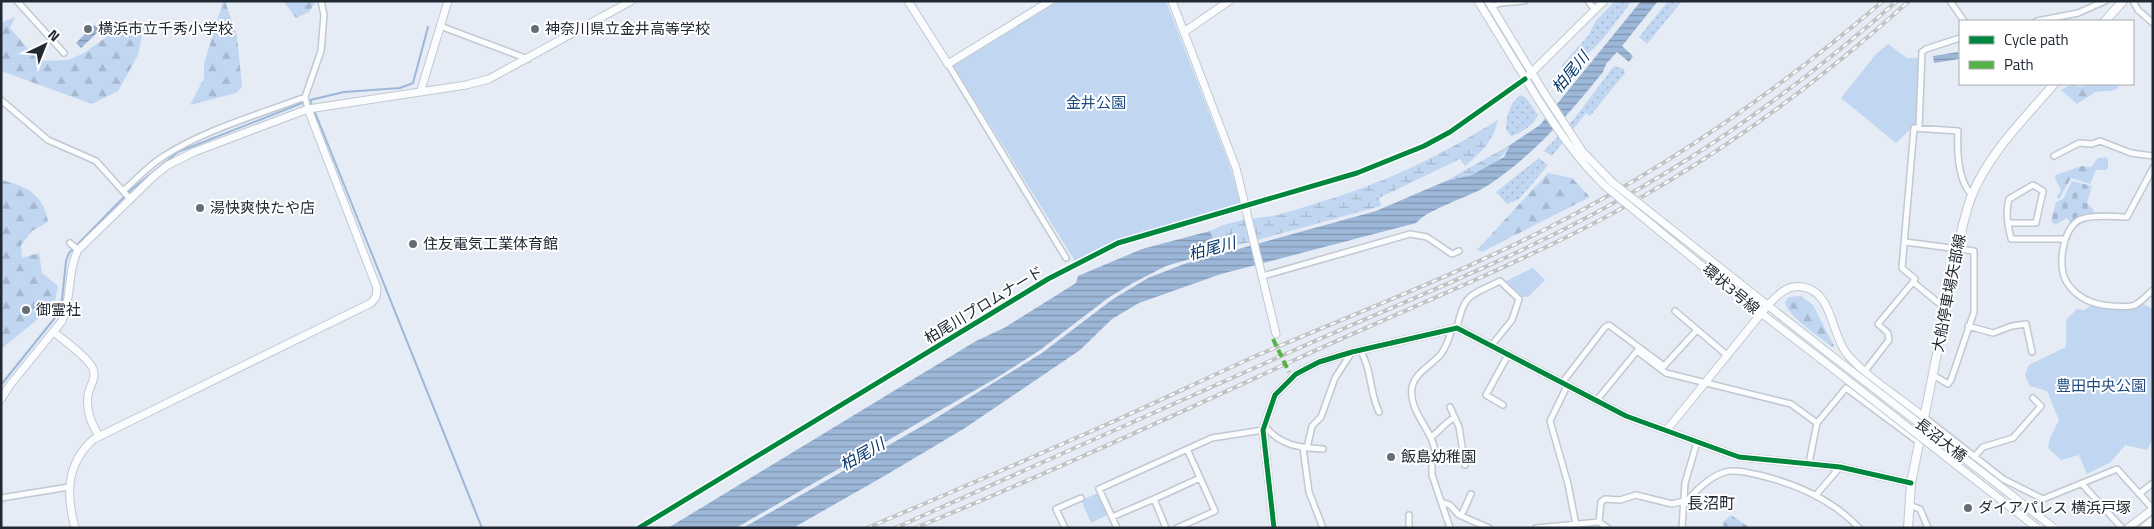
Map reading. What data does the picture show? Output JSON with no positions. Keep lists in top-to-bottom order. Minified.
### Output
{"streets":{"main road":["大船停車場矢部線"],"street":["環状3号線","長沼大橋"],"cycle path":["柏尾川プロムナード"]},"crossings":[["環状3号線","長沼大橋"]],"districts":["長沼町"],"water":["柏尾川"],"parks":["金井公園","豊田中央公園"],"places":["横浜市立千秀小学校","神奈川県立金井高等学校","湯快爽快たや店","住友電気工業体育館","御霊社","飯島幼稚園","ダイアパレス 横浜戸塚"],"legend":["Cycle path","Path"],"north":"top right"}
